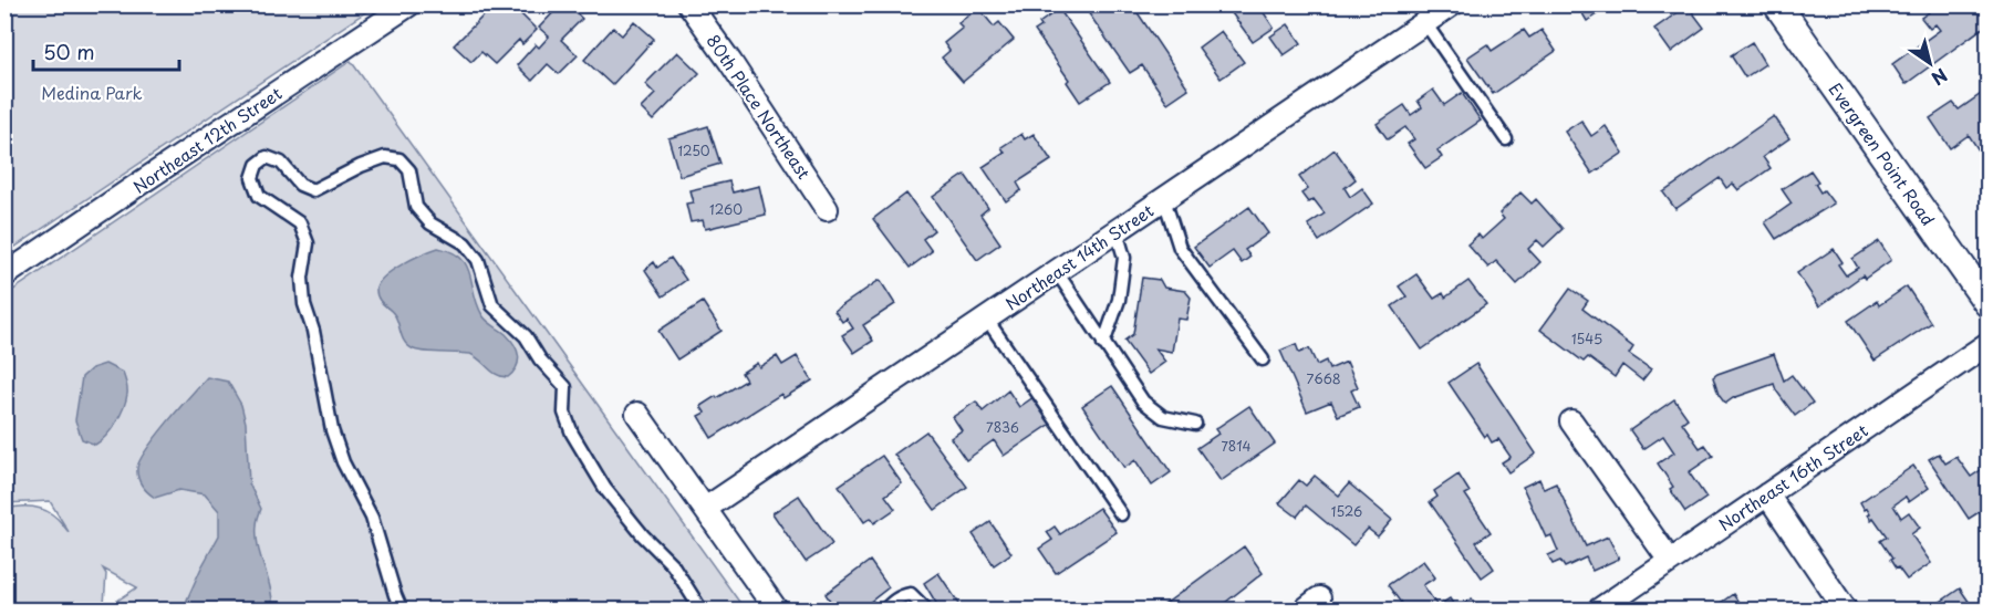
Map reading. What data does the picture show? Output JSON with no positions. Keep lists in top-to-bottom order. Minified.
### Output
{"streets":{"street":["80th Place Northeast","Northeast 12th Street","Evergreen Point Road","Northeast 14th Street","Northeast 16th Street"]},"parks":["Medina Park"],"house_numbers":["1250","1260","1545","7668","7836","7814","1526"],"scale_bar":"50 m","north":"bottom right"}
